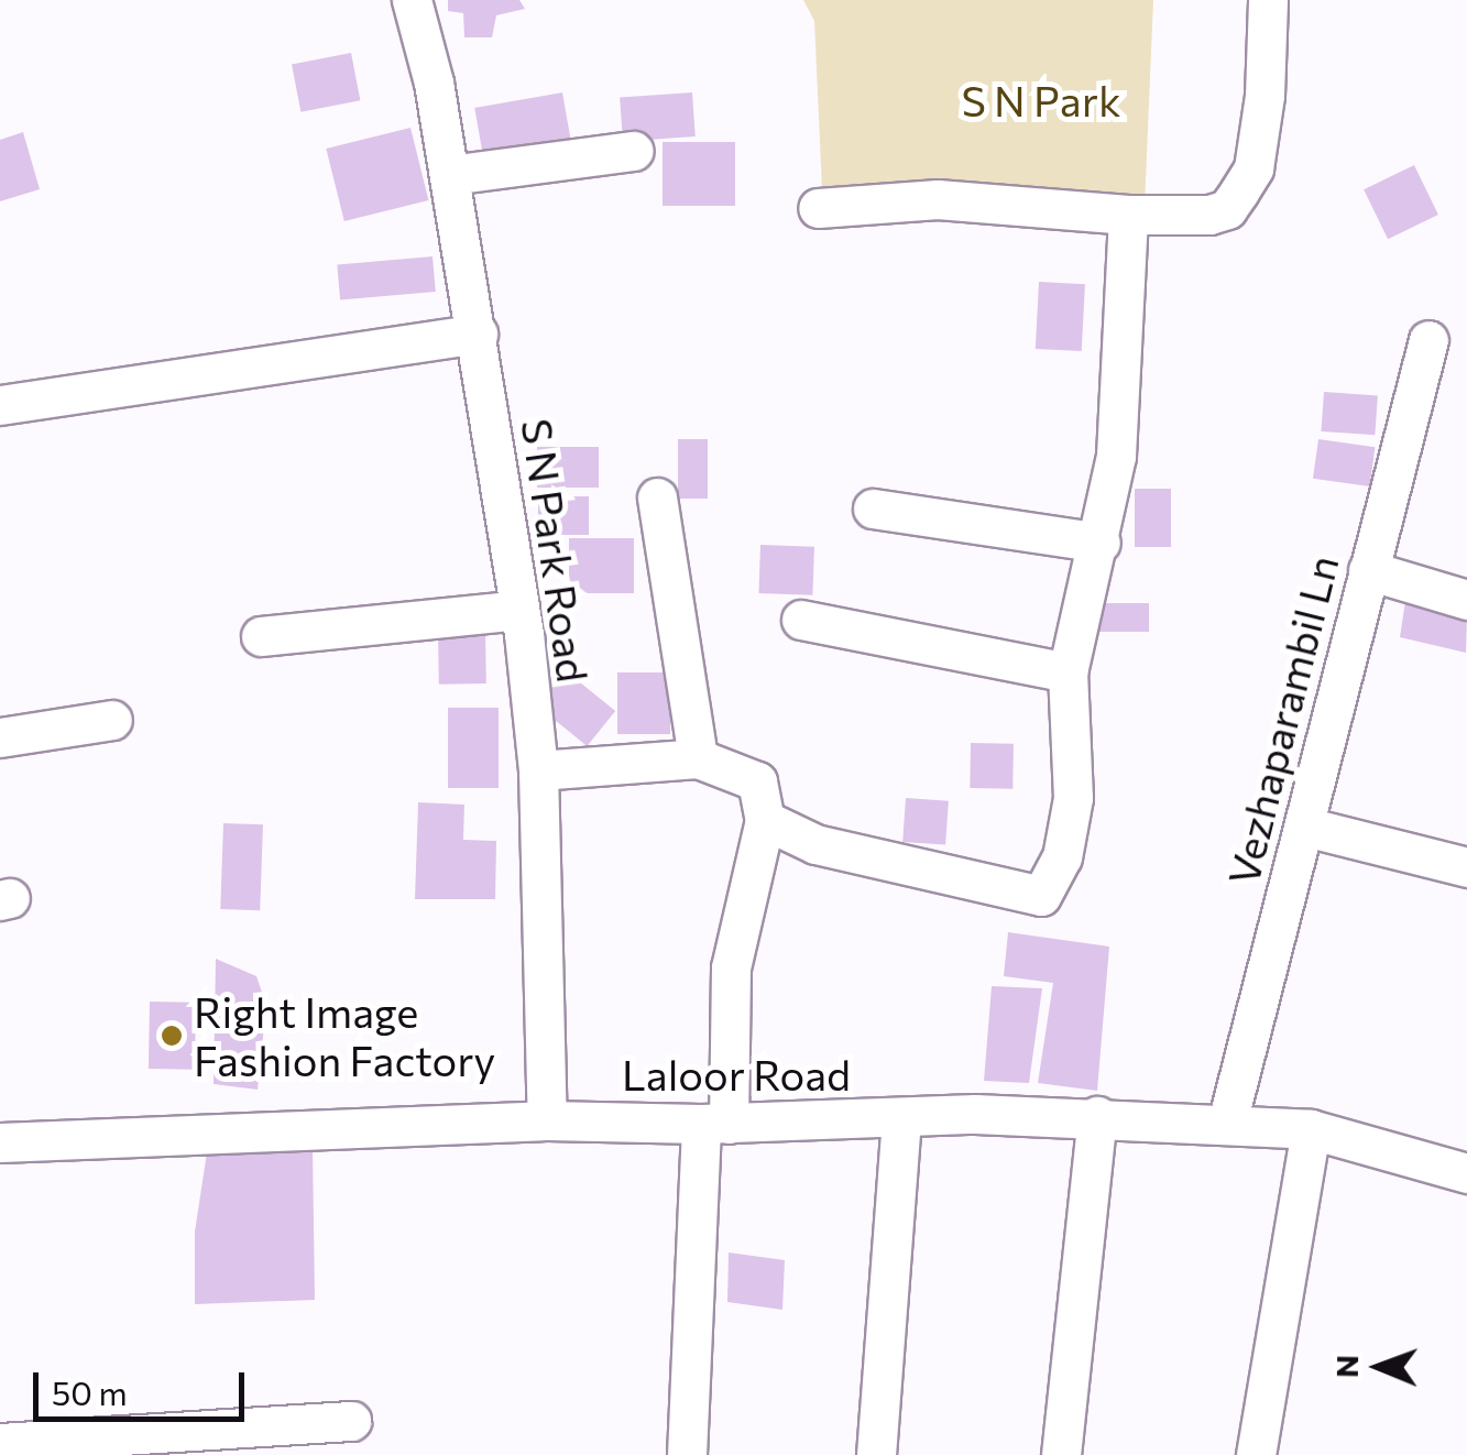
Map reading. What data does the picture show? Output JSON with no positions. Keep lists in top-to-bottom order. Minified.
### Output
{"streets":{"street":["S N Park Road","Vezhaparambil Ln","Laloor Road"]},"crossings":[["S N Park Road","Laloor Road"],["Vezhaparambil Ln","Laloor Road"]],"parks":["S N Park"],"places":["Right Image Fashion Factory"],"scale_bar":"50 m","north":"left"}
